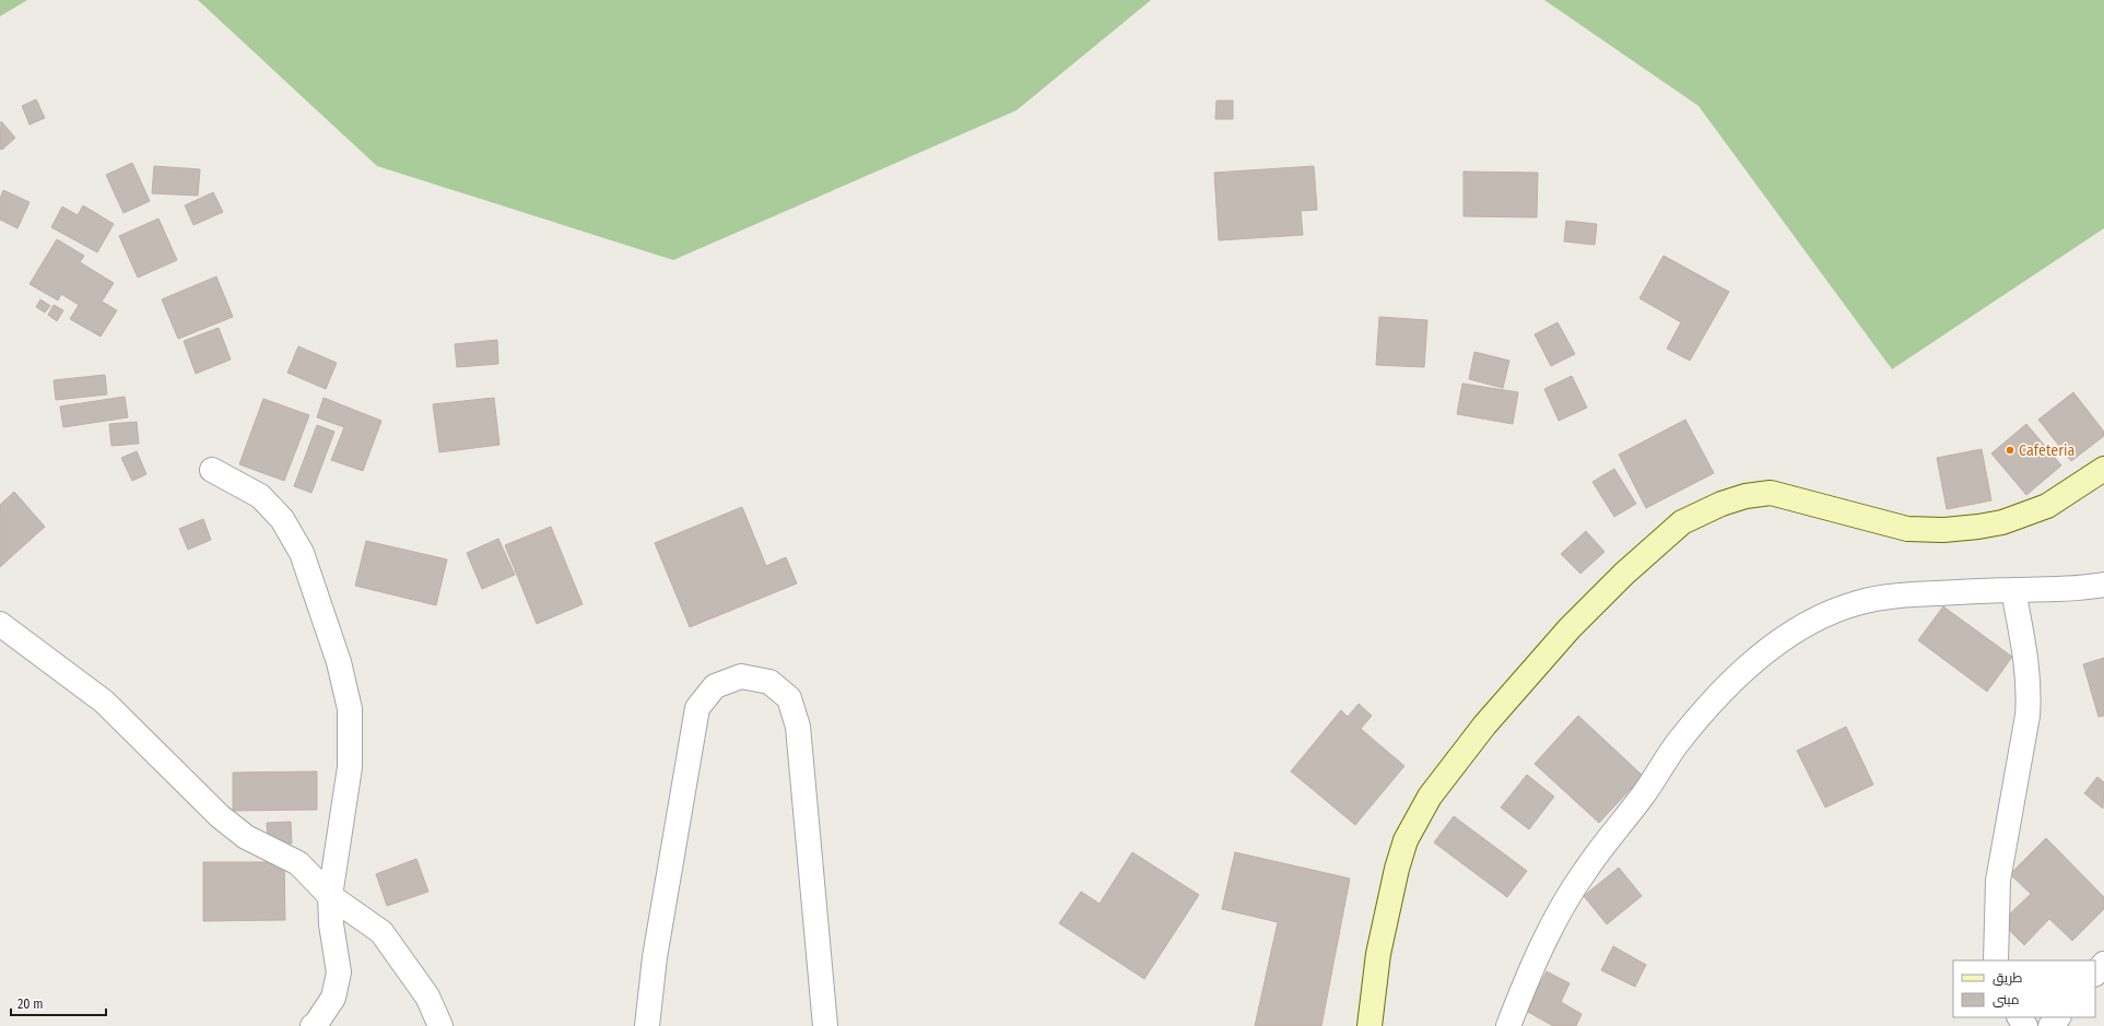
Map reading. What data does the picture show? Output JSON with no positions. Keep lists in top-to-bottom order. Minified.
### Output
{"places":["Cafeteria"],"legend":["طريق","مبنى"],"scale_bar":"20 m"}
